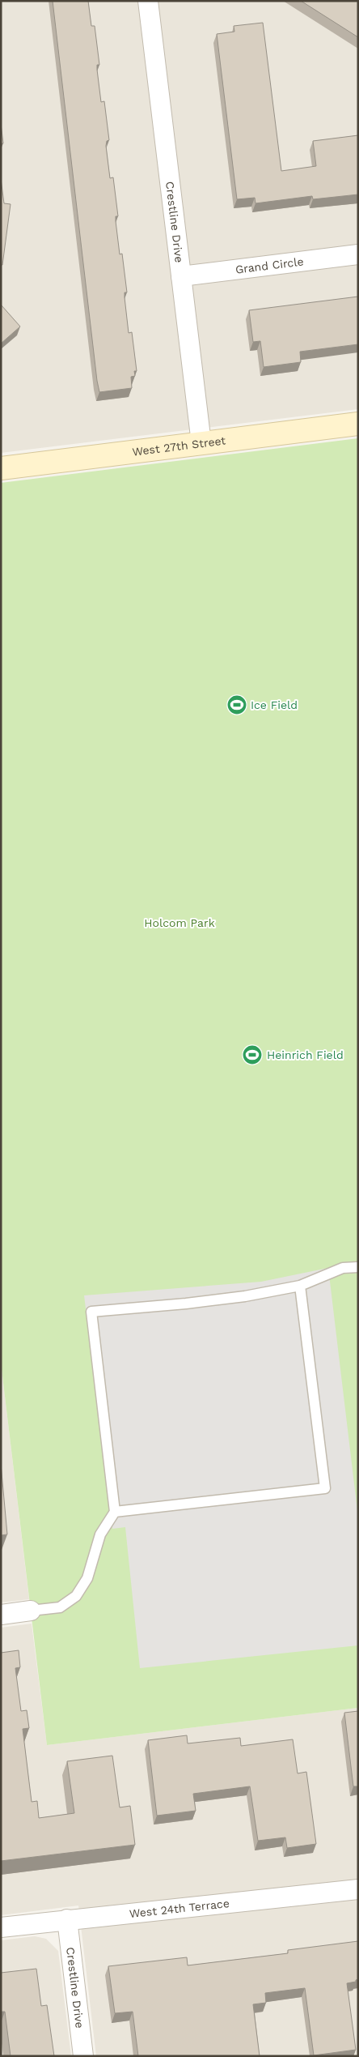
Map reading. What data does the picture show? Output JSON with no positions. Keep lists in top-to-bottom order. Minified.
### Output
{"streets":{"street":["Crestline Drive","Grand Circle","West 27th Street","West 24th Terrace"]},"crossings":[["Crestline Drive","Grand Circle"],["Crestline Drive","West 27th Street"],["Crestline Drive","West 24th Terrace"]],"parks":["Holcom Park"],"places":{"sports":["Ice Field","Heinrich Field"]}}
